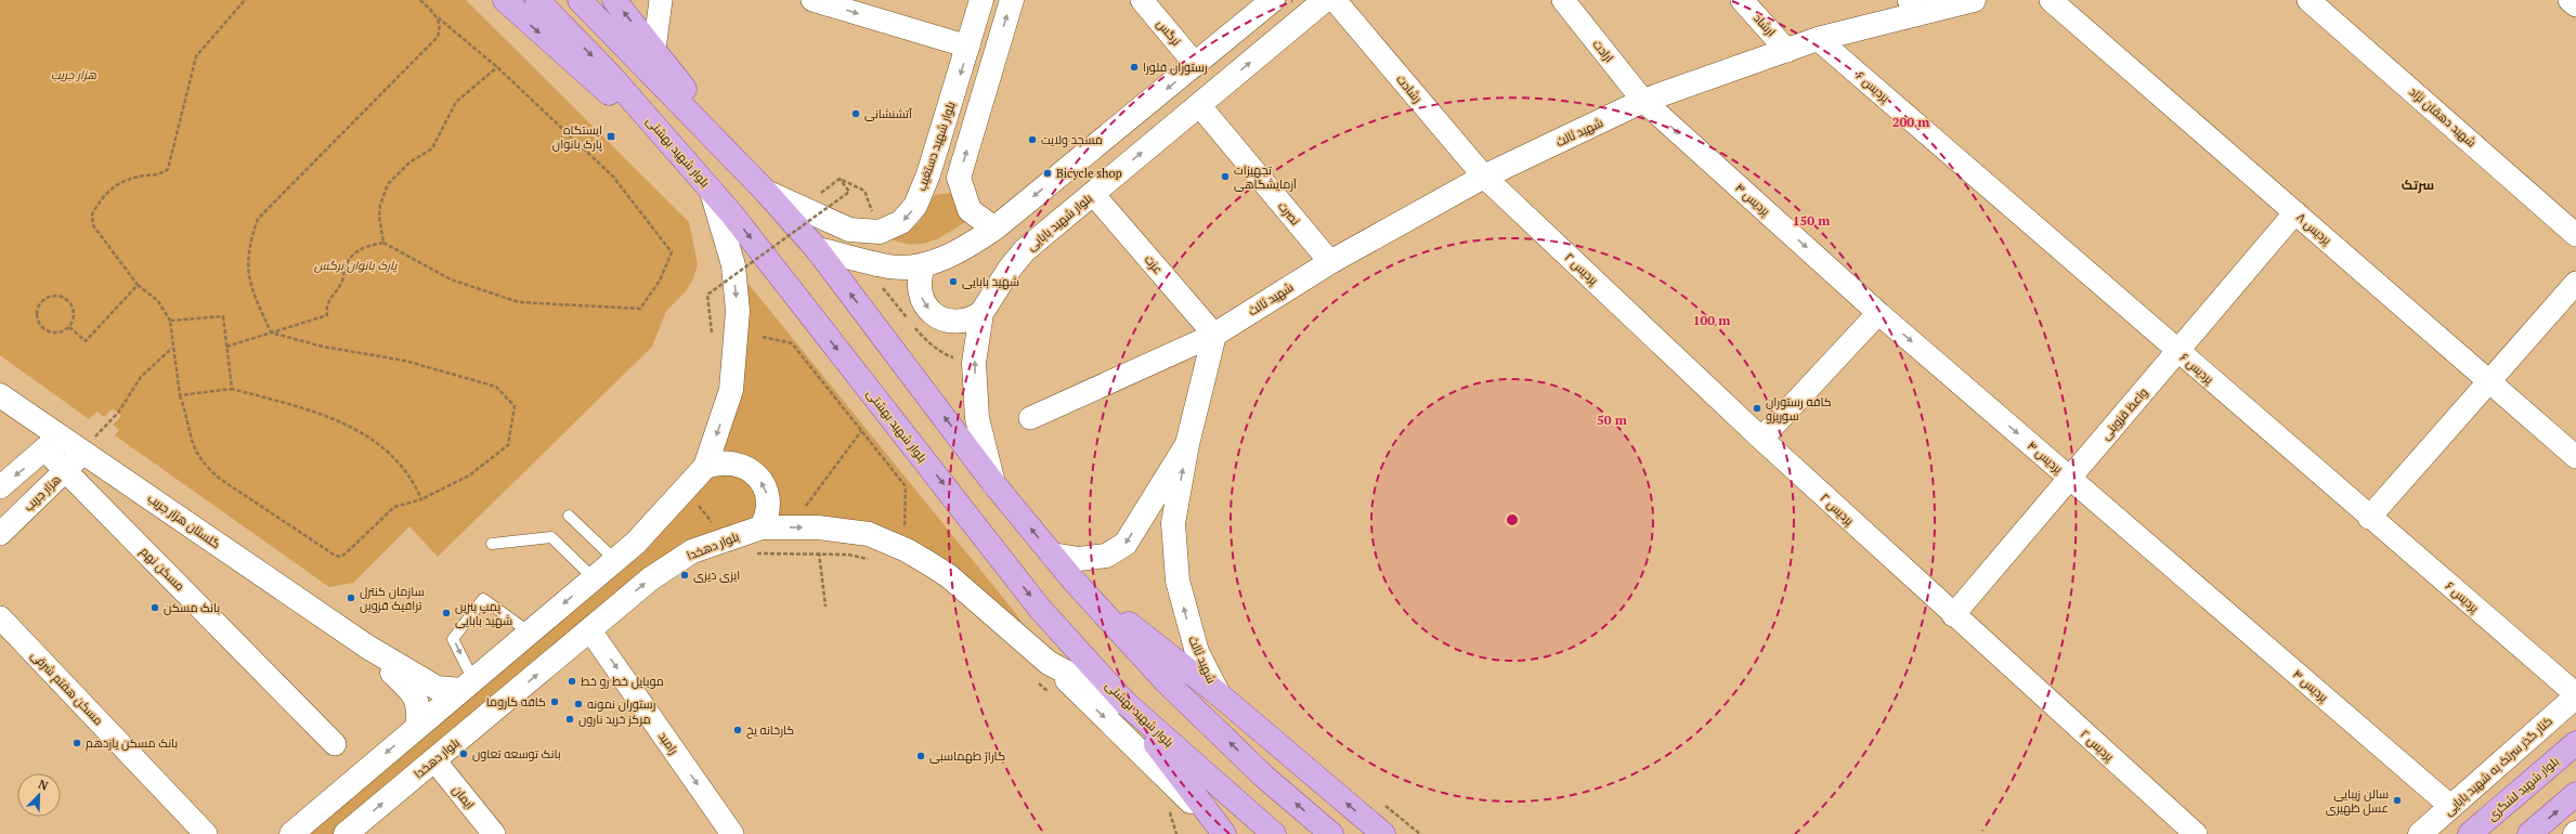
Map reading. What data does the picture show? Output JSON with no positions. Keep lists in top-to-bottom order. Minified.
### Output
{"streets":{"main road":["شهید ثالث","بلوار شهید دستغیب","بلوار شهید بهشتی","بلوار شهید بابایی","گلستان هزار جریب","بلوار دهخدا","کنار گذر سرتک به شهید بابایی","بلوار شهید لشگری"],"street":["ارشاد","نرگس","ارادت","پردیس ۶","رشادت","شهید دهقان نژاد","پردیس ۴","نصرت","پردیس ۸","عزت","پردیس ۲","واعظ قزوینی","هزار جریب","مسکن نهم","مسکن هفتم شرقی","رامبد","ایمان"]},"crossings":[["ارشاد","شهید ثالث"],["ارادت","شهید ثالث"],["ارادت","پردیس ۴"],["پردیس ۶","شهید ثالث"],["پردیس ۶","واعظ قزوینی"],["پردیس ۶","کنار گذر سرتک به شهید بابایی"],["رشادت","شهید ثالث"],["رشادت","پردیس ۲"],["شهید ثالث","پردیس ۴"],["شهید ثالث","نصرت"],["شهید ثالث","عزت"],["شهید ثالث","پردیس ۲"],["بلوار شهید بهشتی","بلوار دهخدا"],["پردیس ۴","واعظ قزوینی"],["پردیس ۴","کنار گذر سرتک به شهید بابایی"],["نصرت","بلوار شهید بابایی"],["بلوار شهید بابایی","عزت"],["پردیس ۸","واعظ قزوینی"],["پردیس ۲","واعظ قزوینی"],["هزار جریب","گلستان هزار جریب"],["هزار جریب","مسکن نهم"],["گلستان هزار جریب","مسکن نهم"],["بلوار دهخدا","رامبد"],["بلوار دهخدا","ایمان"]],"one_way":["پردیس ۴","بلوار دهخدا","رامبد"],"districts":["سرتک"],"parks":["هزار جریب","پارک بانوان نرگس"],"places":{"other":["رستوران فلورا","آتشنشانی","مسجد ولایت","Bicycle shop","تجهیزات آزمایشگاهی","شهید بابایی","کافه رستوران سوریزو","ایزی دیزی","سازمان کنترل ترافیک قزوین","بانک مسکن","پمپ بنزین شهید بابایی","موبایل خط رو خط","کافه کاروما","رستوران نمونه","مرکز خرید نارون","کارخانه یخ","بانک مسکن یازدهم","بانک توسعه تعاون","گاراژ طهماسبی","سالن زیبایی عسل ظهیری"],"transit":["ایستگاه پارک بانوان"]},"north":"top right","rings":["200 m","150 m","100 m","50 m"]}
